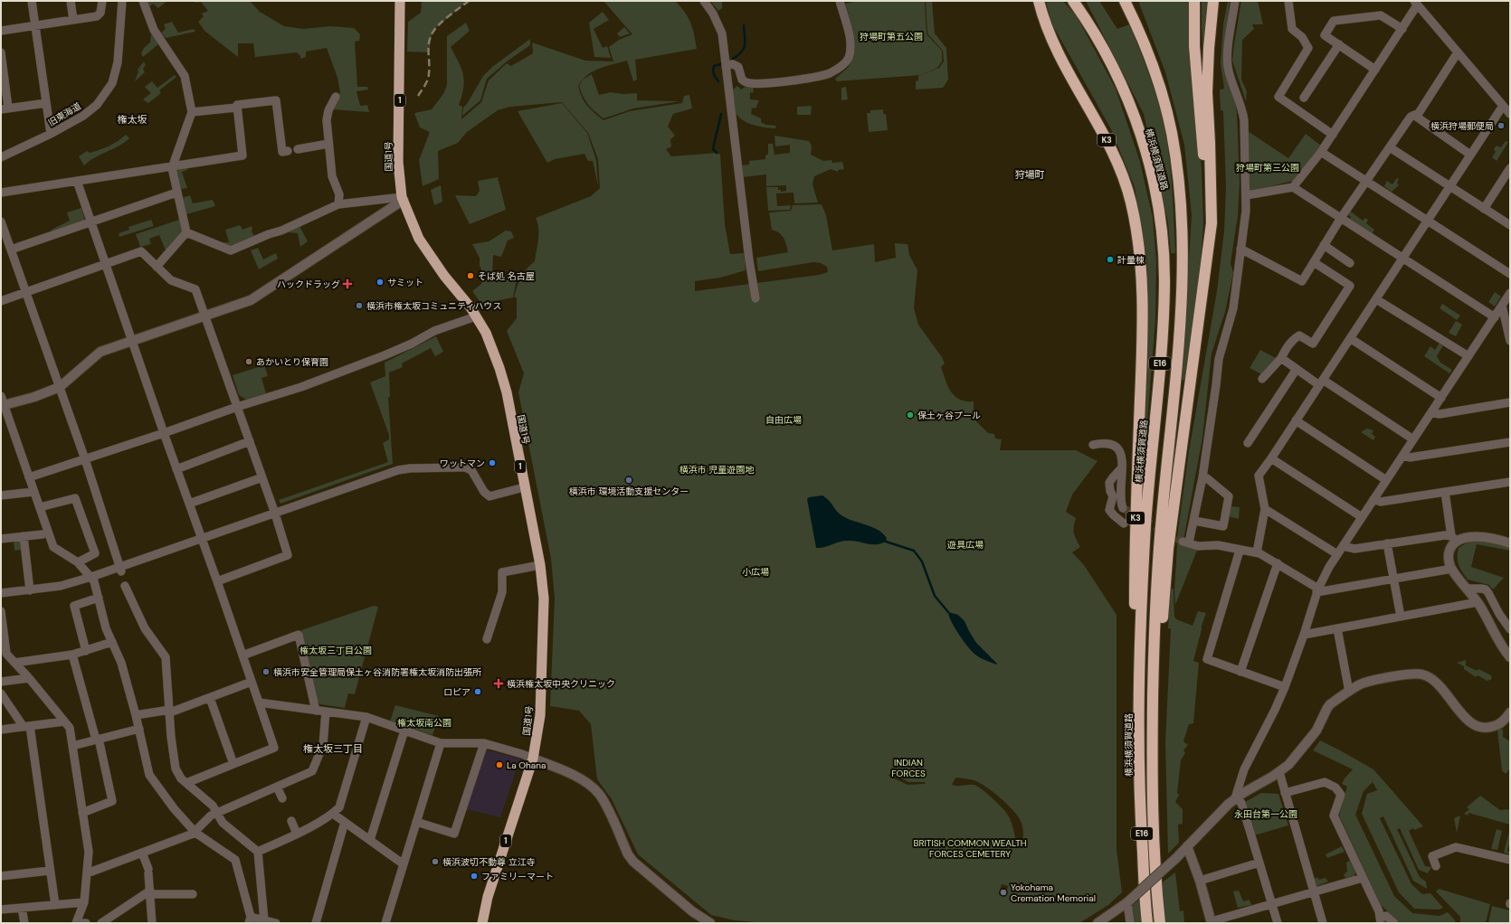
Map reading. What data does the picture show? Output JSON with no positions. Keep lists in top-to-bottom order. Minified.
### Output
{"streets":{"highway":["1","K3","国道1号","横浜横須賀道路","E16"],"street":["旧東海道"]},"crossings":[["K3","横浜横須賀道路"]],"districts":["権太坂","狩場町","権太坂三丁目"],"parks":["狩場町第五公園","狩場町第三公園","自由広場","横浜市 児童遊園地","遊具広場","小広場","権太坂三丁目公園","権太坂南公園","INDIAN FORCES","永田台第一公園","BRITISH COMMON WEALTH FORCES CEMETERY"],"places":{"other":["横浜狩場郵便局","計量棟","そば処 名古屋","サミット","横浜市権太坂コミュニティハウス","あかいとり保育園","保土ヶ谷プール","ワットマン","横浜市 環境活動支援センター","横浜市安全管理局保土ヶ谷消防署権太坂消防出張所","ロピア","La Ohana","横浜波切不動尊 立江寺","ファミリーマート","Yokohama Cremation Memorial"],"health":["ハックドラッグ","横浜権太坂中央クリニック"]}}
